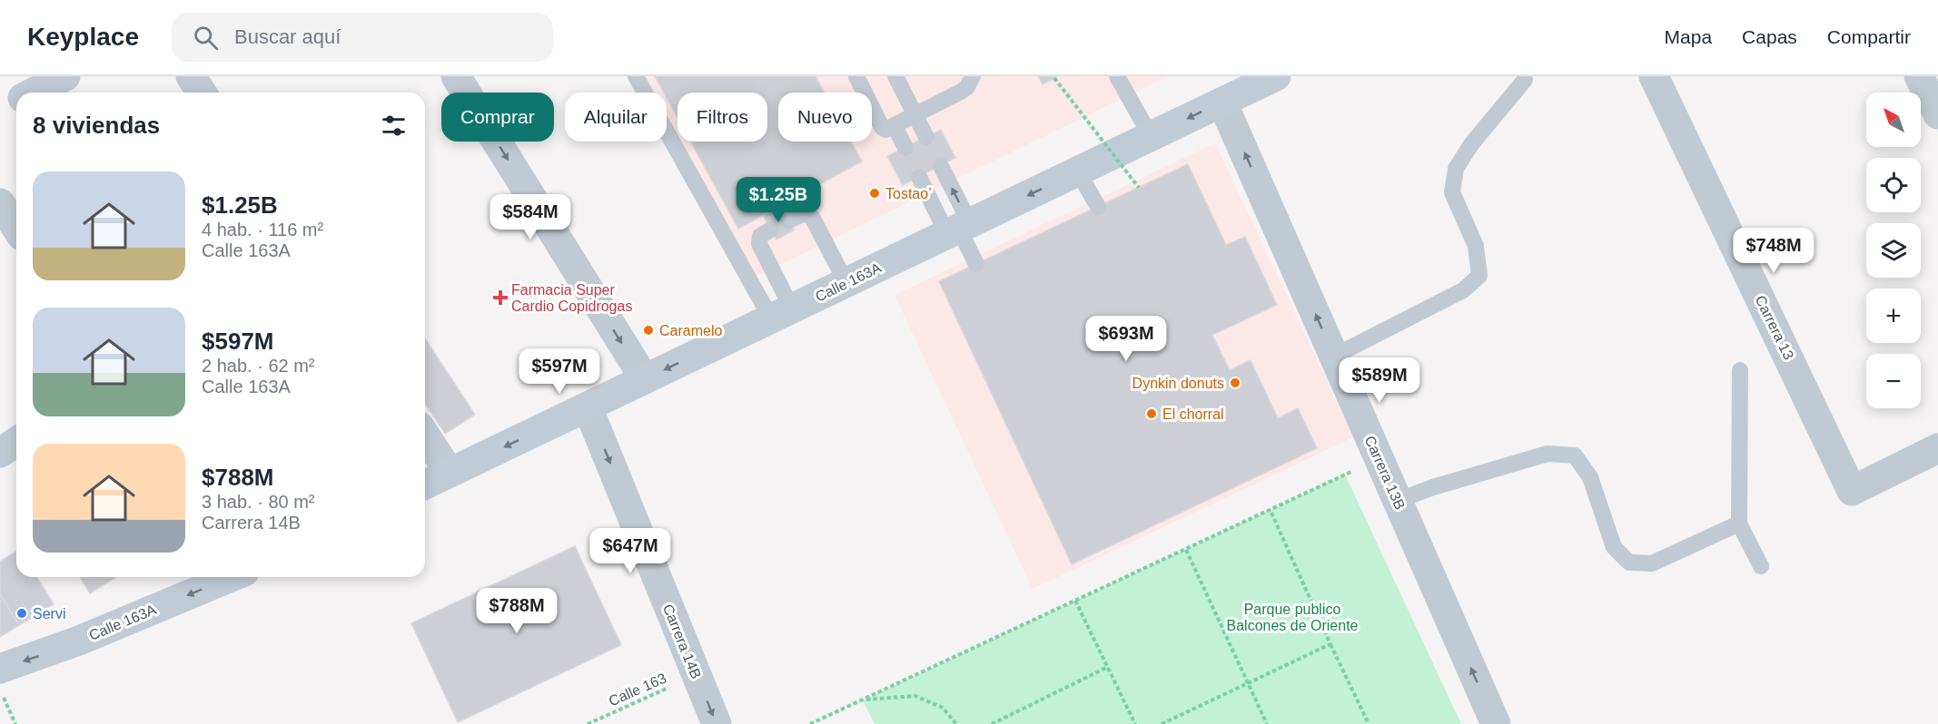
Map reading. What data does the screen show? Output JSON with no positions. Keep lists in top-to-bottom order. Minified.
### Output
{"streets":{"main road":["Calle 163A"],"street":["Carrera 13","Carrera 13B","Carrera 14B"],"path":["Calle 163"]},"crossings":[["Calle 163A","Carrera 13B"],["Calle 163A","Carrera 14B"],["Carrera 14B","Calle 163"]],"one_way":["Calle 163A","Carrera 13B","Carrera 14B"],"parks":["Parque publico Balcones de Oriente"],"places":{"other":["Tostao’","Caramelo","Dynkin donuts","El chorral","Servi"],"health":["Farmacia Super Cardio Copidrogas"]},"north":"top left","page":{"header":"Keyplace","search":"Buscar aquí","nav":["Mapa","Capas","Compartir"],"map_buttons":["+","−"],"chip":["Comprar","Alquilar","Filtros","Nuevo"],"heading":"8 viviendas","list":[{"name":"$1.25B","note":"4 hab. · 116 m² · Calle 163A"},{"name":"$597M","note":"2 hab. · 62 m² · Calle 163A"},{"name":"$788M","note":"3 hab. · 80 m² · Carrera 14B"}],"price":["$1.25B","$584M","$748M","$693M","$597M","$589M","$647M","$788M"]}}
